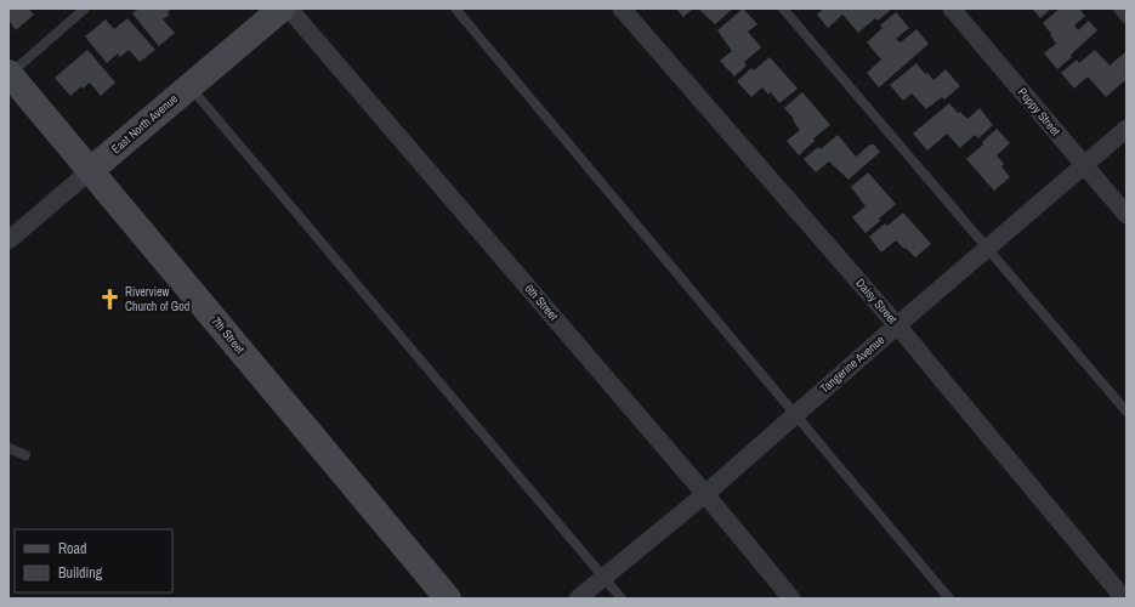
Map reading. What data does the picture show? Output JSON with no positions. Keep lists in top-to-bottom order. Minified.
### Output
{"streets":{"street":["Poppy Street","East North Avenue","Daisy Street","6th Street","7th Street","Tangerine Avenue"]},"crossings":[["Poppy Street","Tangerine Avenue"],["East North Avenue","7th Street"],["Daisy Street","Tangerine Avenue"],["6th Street","Tangerine Avenue"]],"places":{"church":["Riverview Church of God"]},"legend":["Road","Building"]}
